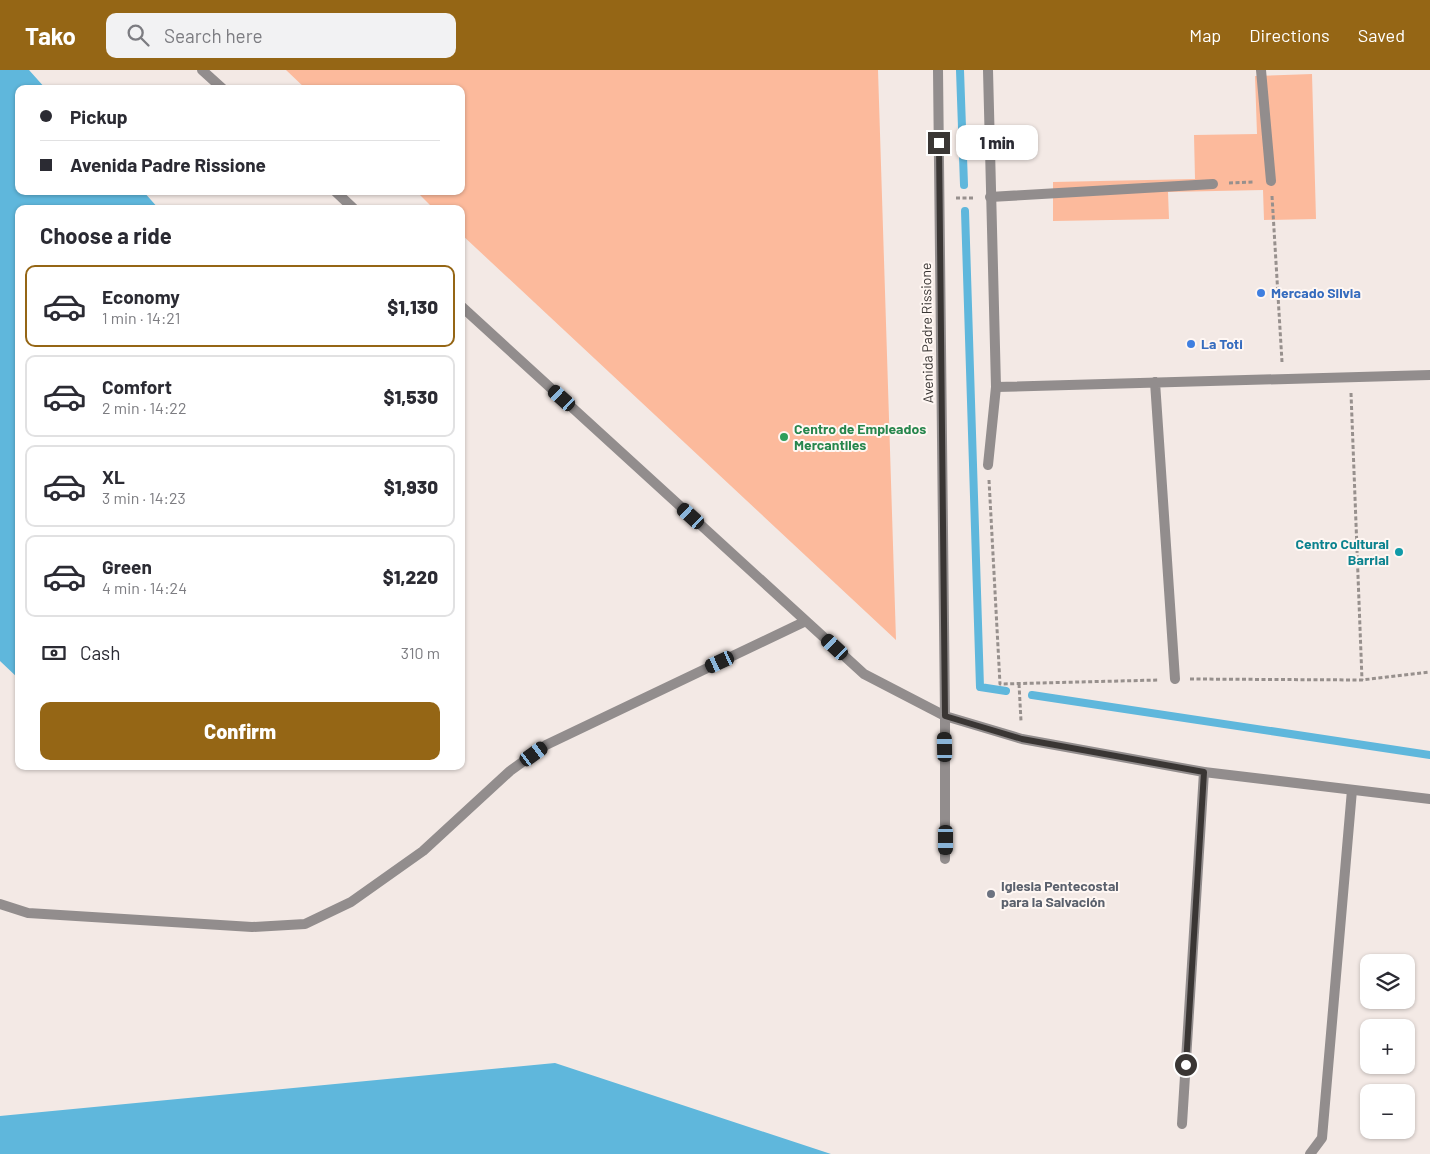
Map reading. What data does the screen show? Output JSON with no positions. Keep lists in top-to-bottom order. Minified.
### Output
{"streets":{"street":["Avenida Padre Rissione"]},"places":["Mercado Silvia","La Toti","Centro de Empleados Mercantiles","Centro Cultural Barrial","Iglesia Pentecostal para la Salvación"],"page":{"header":"Tako","search":"Search here","nav":["Map","Directions","Saved"],"banner":["Pickup","Avenida Padre Rissione"],"bubble":"1 min","heading":"Choose a ride","list":[{"name":"Economy","note":"1 min · 14:21","value":"$1,130"},{"name":"Comfort","note":"2 min · 14:22","value":"$1,530"},{"name":"XL","note":"3 min · 14:23","value":"$1,930"},{"name":"Green","note":"4 min · 14:24","value":"$1,220"}],"pay":["Cash","310 m"],"buttons":"Confirm","map_buttons":["+","−"]}}
